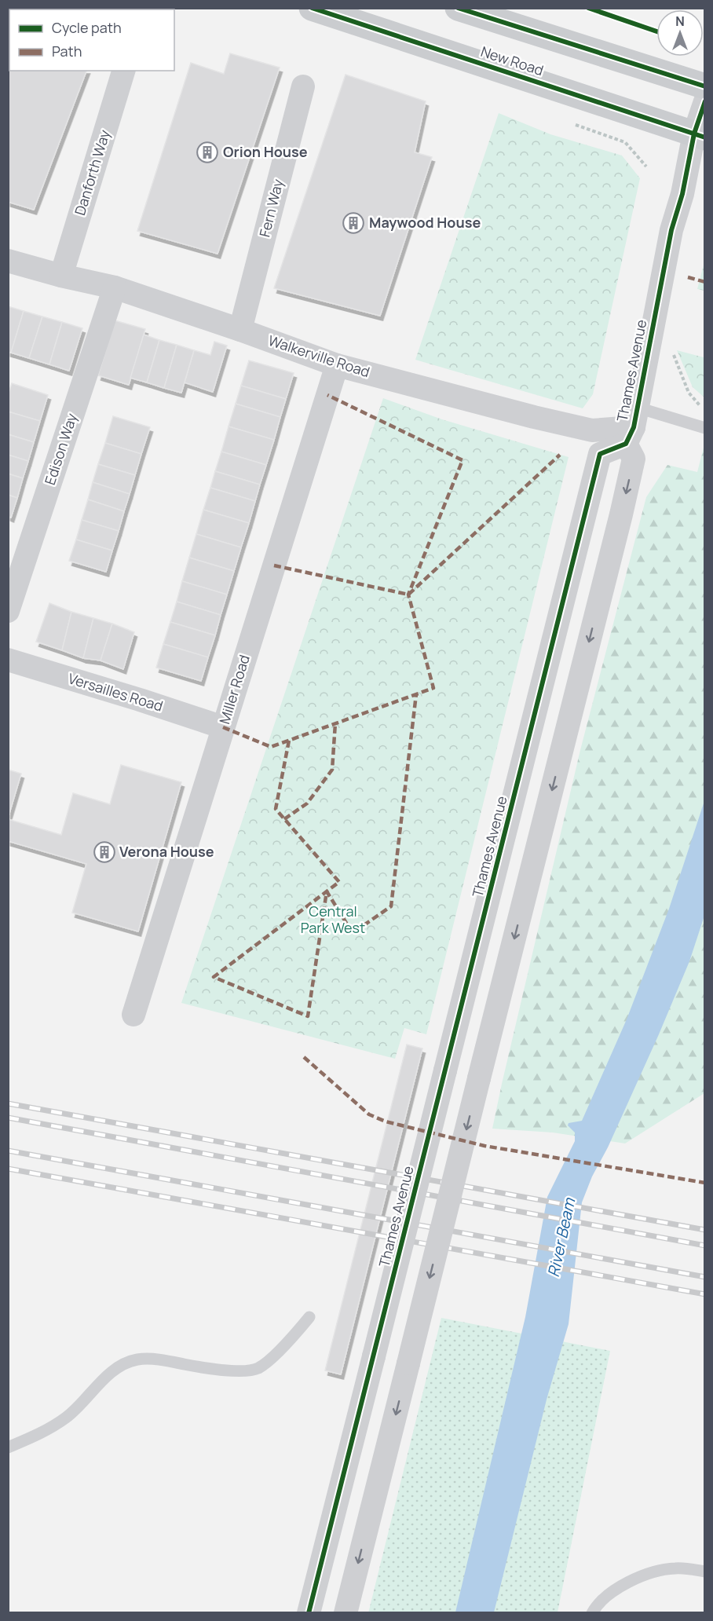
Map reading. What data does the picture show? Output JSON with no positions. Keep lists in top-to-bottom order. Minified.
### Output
{"streets":{"main road":["New Road"],"street":["Danforth Way","Fern Way","Walkerville Road","Thames Avenue","Edison Way","Miller Road","Versailles Road"]},"crossings":[["New Road","Thames Avenue"],["Danforth Way","Walkerville Road"],["Fern Way","Walkerville Road"],["Walkerville Road","Thames Avenue"],["Walkerville Road","Edison Way"],["Walkerville Road","Miller Road"],["Miller Road","Versailles Road"]],"water":["River Beam"],"parks":["Central Park West"],"places":{"building":["Orion House","Maywood House","Verona House"]},"legend":["Cycle path","Path"],"north":"top"}
